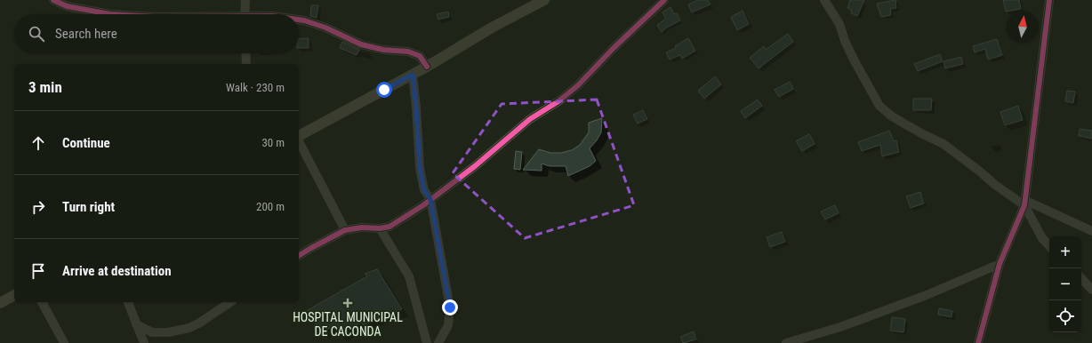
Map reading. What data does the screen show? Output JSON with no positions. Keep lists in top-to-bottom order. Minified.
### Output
{"places":{"health":["HOSPITAL MUNICIPAL DE CACONDA"]},"north":"top","page":{"search":"Search here","heading":["3 min","Walk · 230 m"],"list":[["Continue","30 m"],["Turn right","200 m"],"Arrive at destination"],"map_buttons":["+","−"]}}
